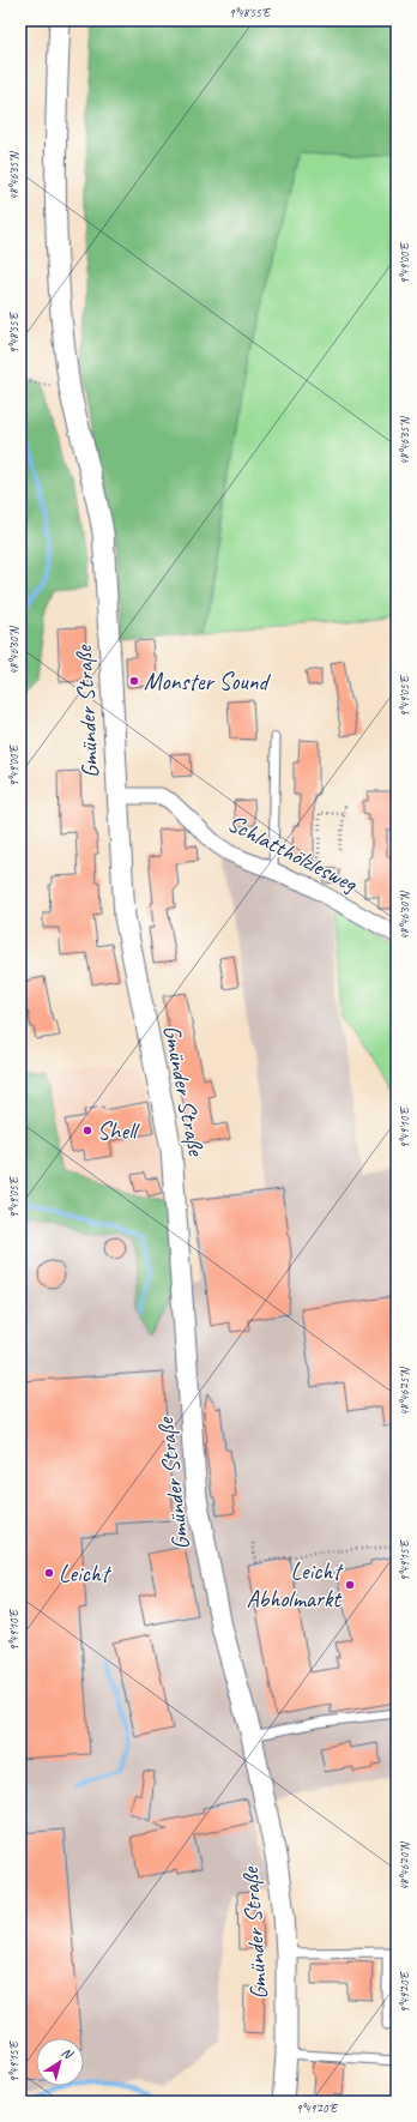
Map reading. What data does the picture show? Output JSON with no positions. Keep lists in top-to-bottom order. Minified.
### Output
{"streets":{"street":["Gmünder Straße","Schlatthölzlesweg"]},"crossings":[["Gmünder Straße","Schlatthölzlesweg"]],"places":["Monster Sound","Shell","Leicht","Leicht Abholmarkt"],"north":"top right","coordinates":["9°48'55\"E","48°46'35\"N","9°49'00\"E","48°46'30\"N","9°49'05\"E","9°49'10\"E","48°46'25\"N","9°49'15\"E","48°46'20\"N","9°49'20\"E"]}
